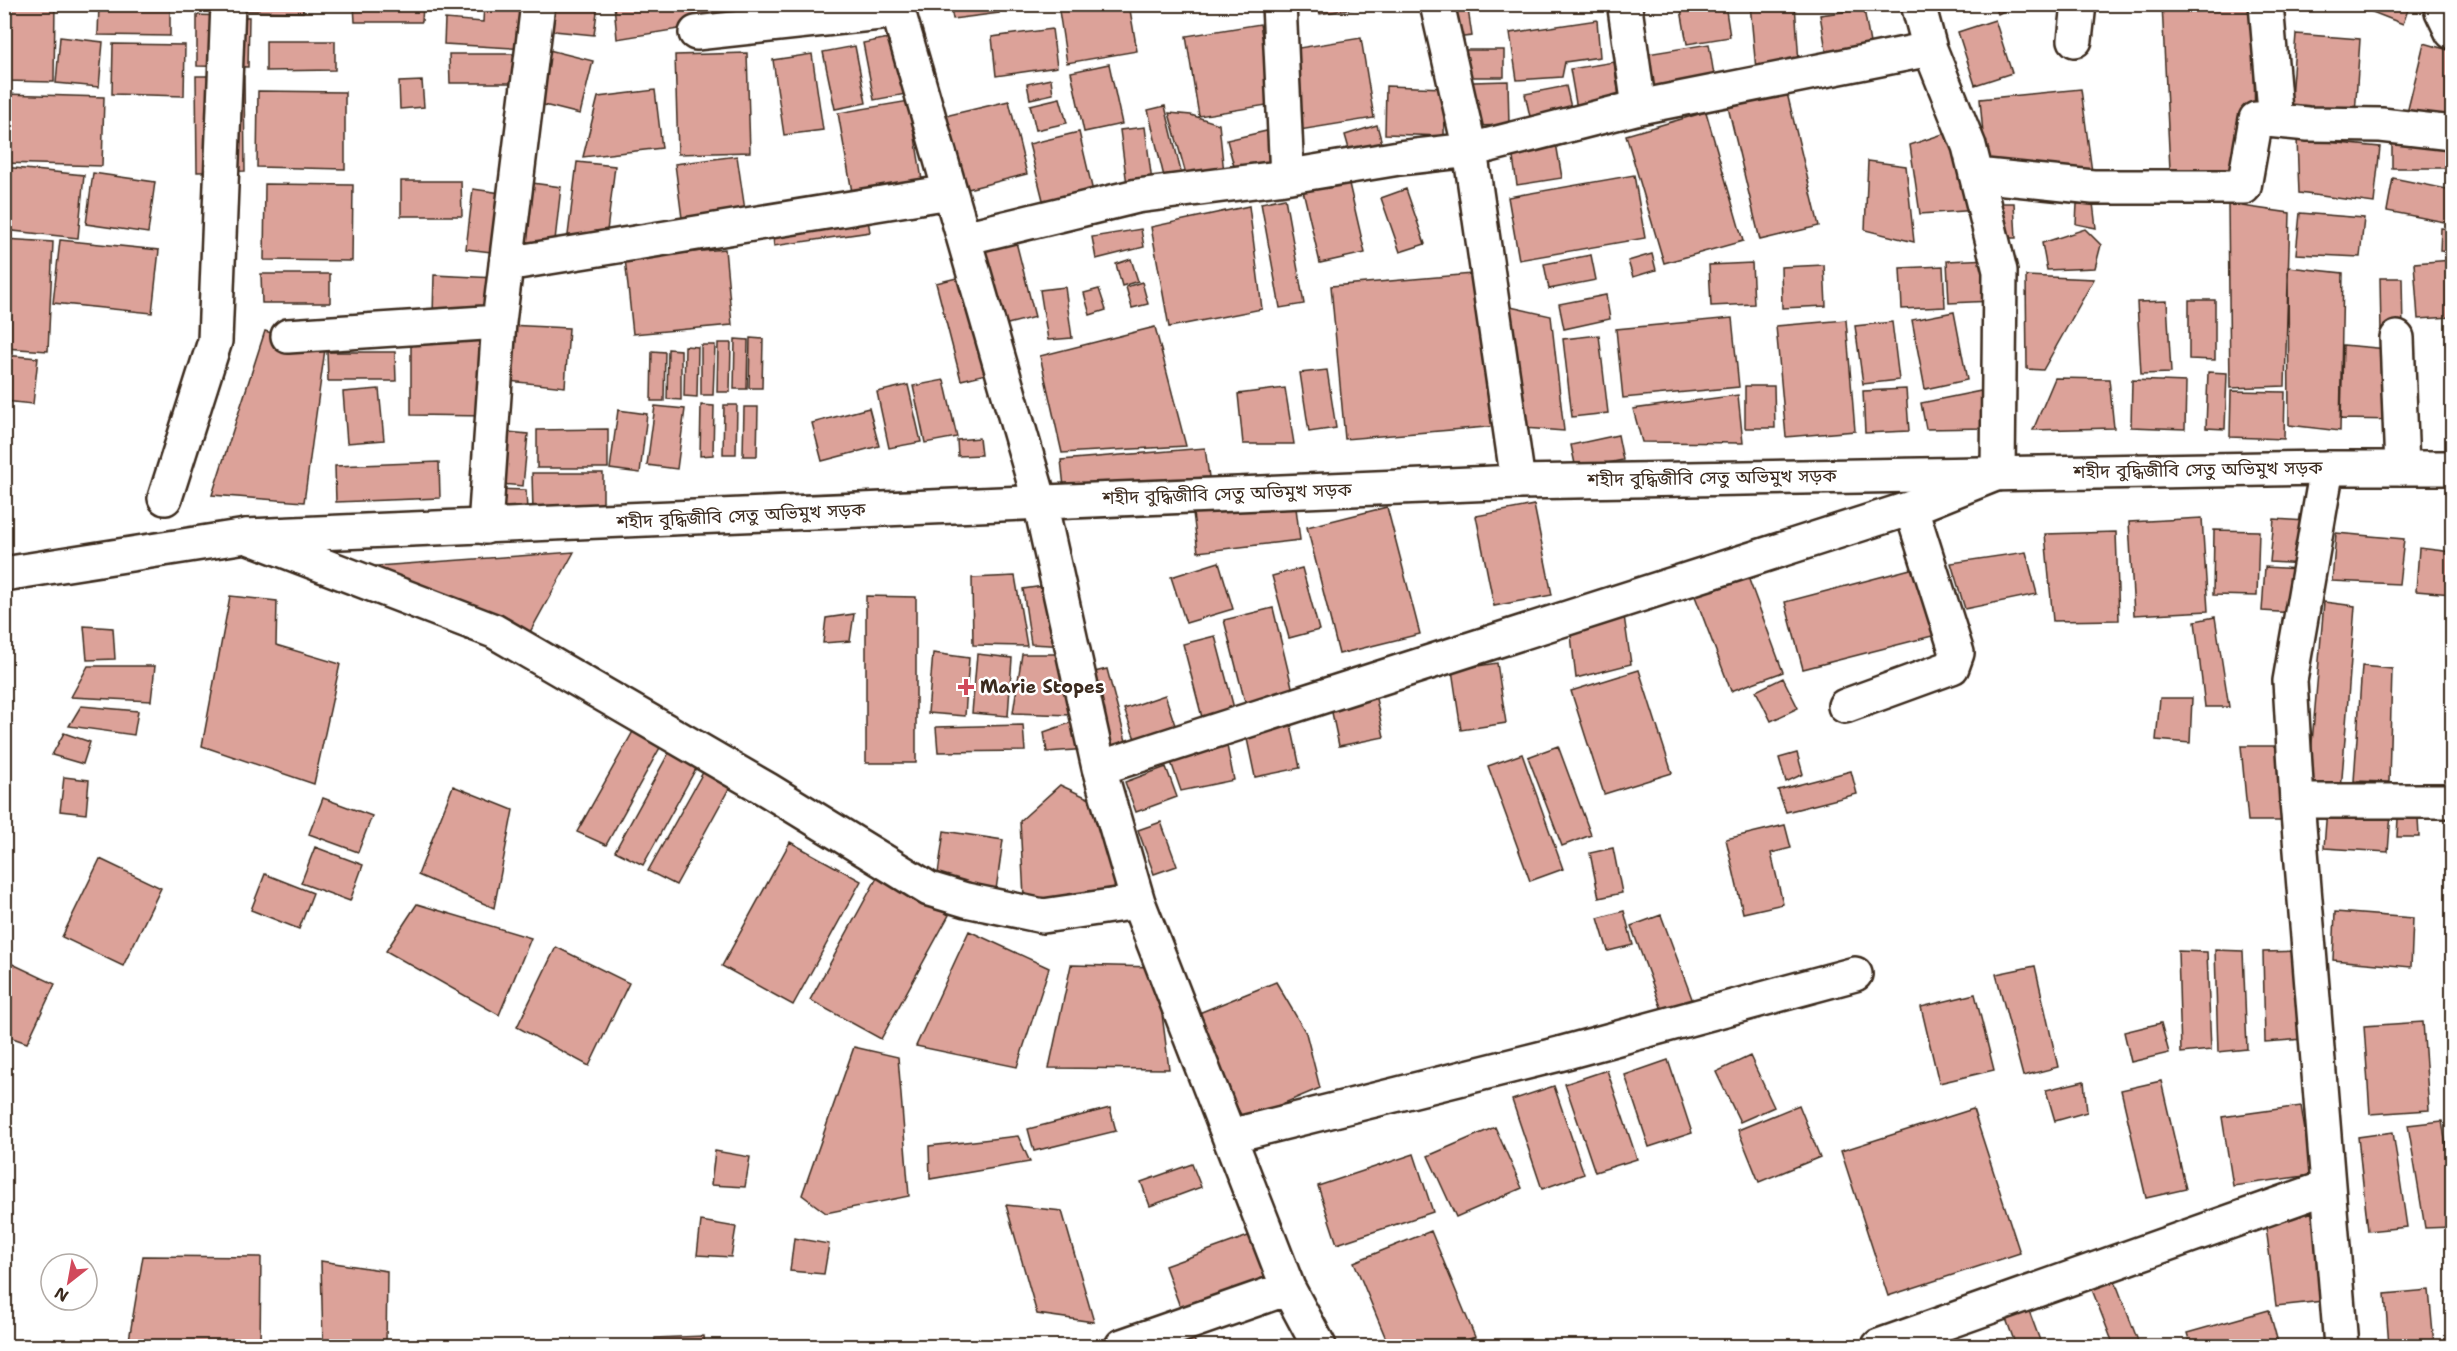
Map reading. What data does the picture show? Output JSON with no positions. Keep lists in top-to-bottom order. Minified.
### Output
{"streets":{"street":["শহীদ বুদ্ধিজীবি সেতু অভিমুখ সড়ক"]},"places":{"health":["Marie Stopes"]},"north":"bottom left"}
